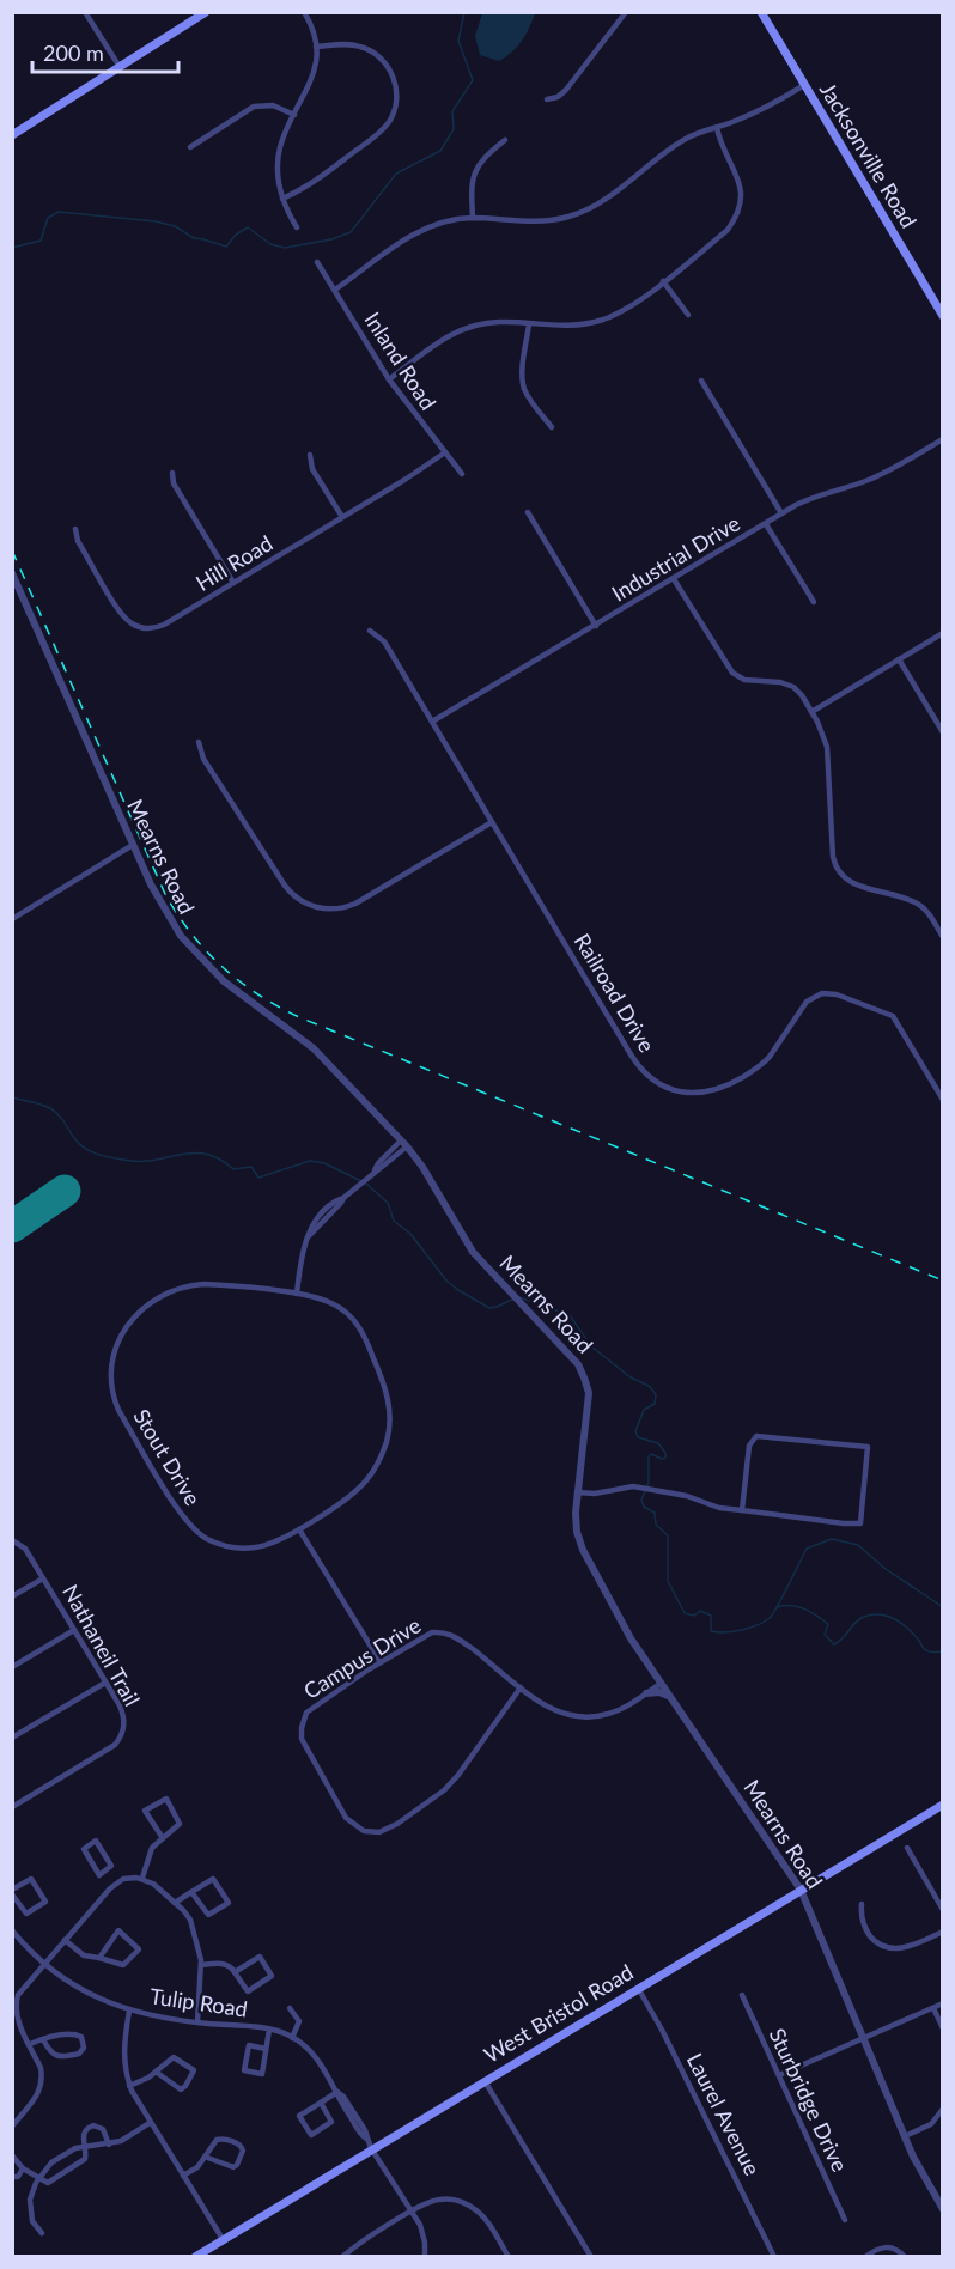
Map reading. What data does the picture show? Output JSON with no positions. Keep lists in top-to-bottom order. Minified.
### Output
{"streets":{"main road":["Jacksonville Road","West Bristol Road"],"street":["Inland Road","Industrial Drive","Hill Road","Mearns Road","Railroad Drive","Stout Drive","Nathaneil Trail","Campus Drive","Tulip Road","Sturbridge Drive","Laurel Avenue"]},"crossings":[["Inland Road","Hill Road"],["Industrial Drive","Railroad Drive"],["Mearns Road","Campus Drive"],["Mearns Road","West Bristol Road"],["Tulip Road","West Bristol Road"],["West Bristol Road","Laurel Avenue"]],"scale_bar":"200 m"}
